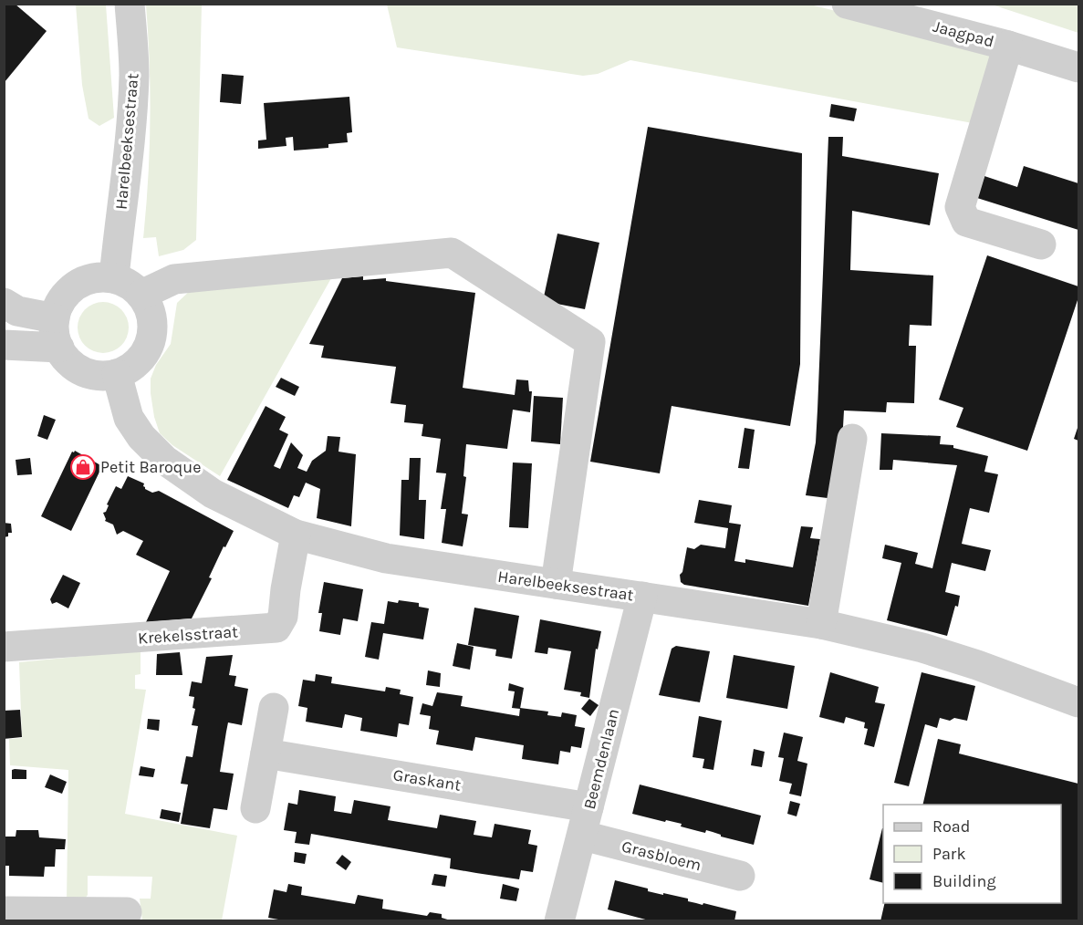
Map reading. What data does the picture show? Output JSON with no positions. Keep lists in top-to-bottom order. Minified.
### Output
{"streets":{"street":["Jaagpad","Harelbeeksestraat","Krekelsstraat","Beemdenlaan","Graskant","Grasbloem"]},"crossings":[["Harelbeeksestraat","Krekelsstraat"],["Harelbeeksestraat","Beemdenlaan"],["Beemdenlaan","Graskant"],["Beemdenlaan","Grasbloem"]],"places":{"shop":["Petit Baroque"]},"legend":["Road","Park","Building"]}
